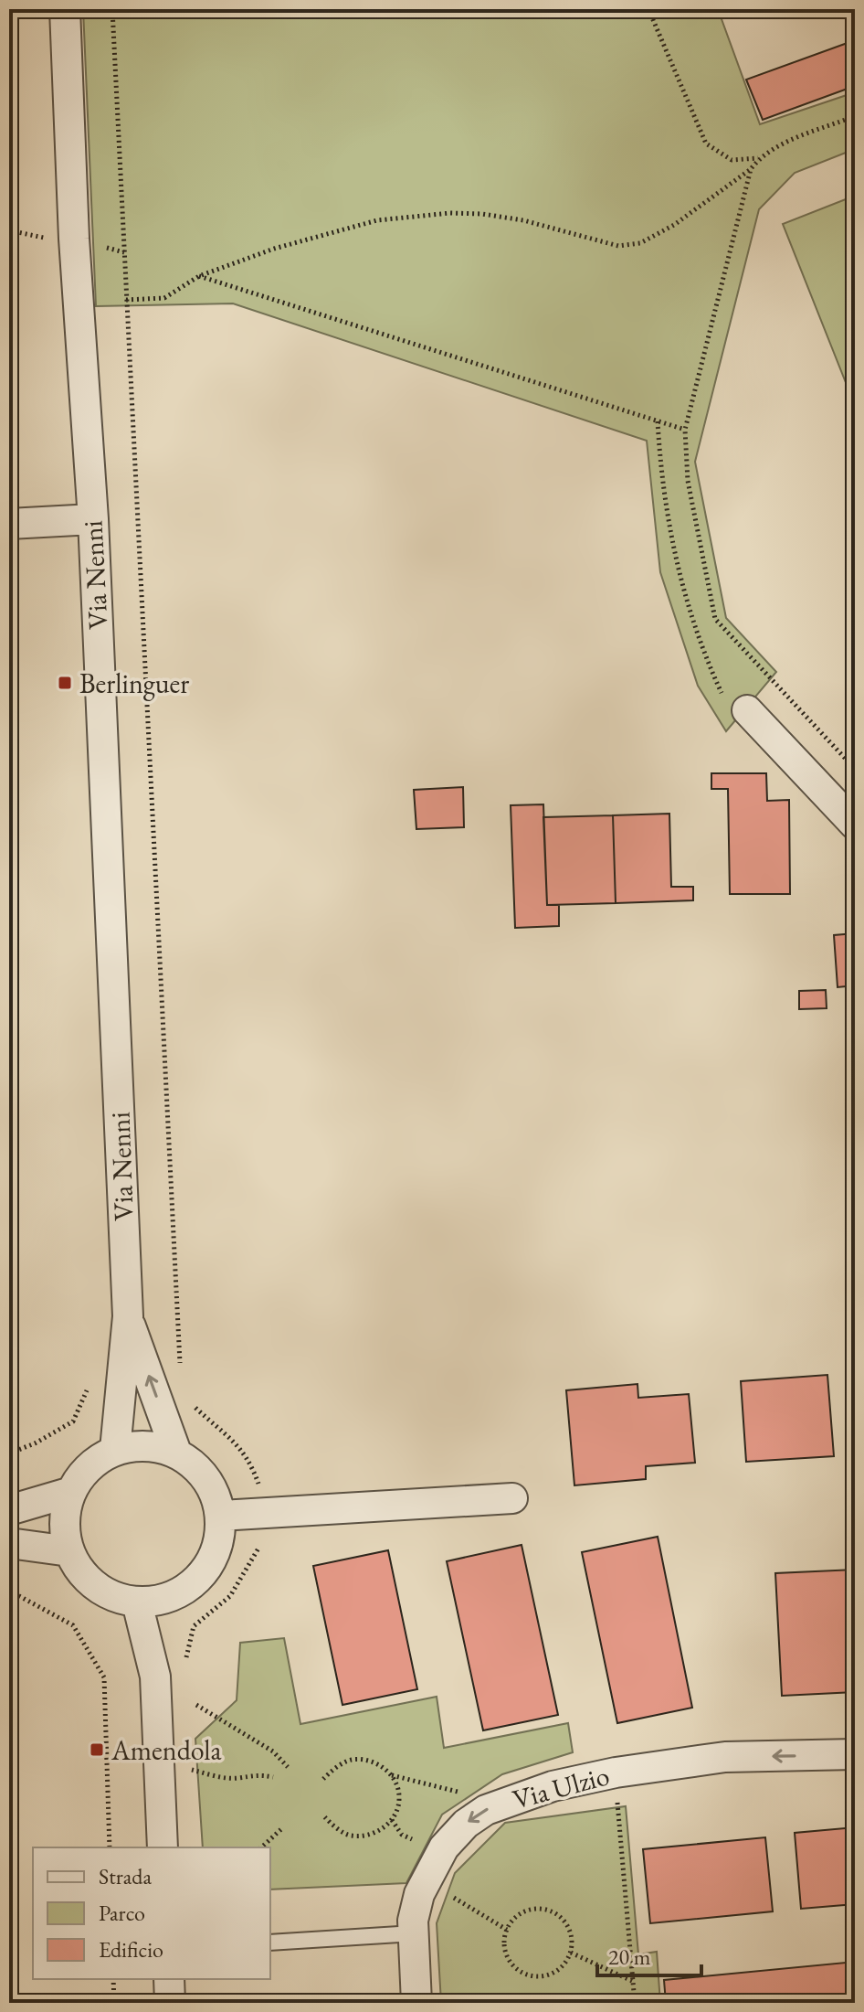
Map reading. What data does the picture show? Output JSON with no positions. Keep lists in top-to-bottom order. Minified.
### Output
{"streets":{"street":["Via Nenni","Via Ulzio"]},"one_way":["Via Ulzio"],"places":{"transit":["Berlinguer","Amendola"]},"legend":["Strada","Parco","Edificio"],"scale_bar":"20 m"}
